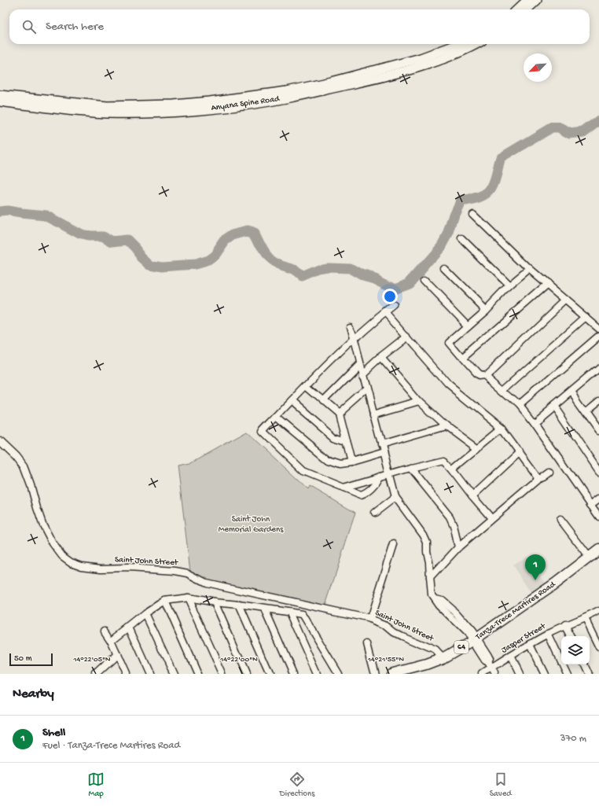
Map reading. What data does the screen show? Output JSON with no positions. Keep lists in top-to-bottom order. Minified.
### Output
{"streets":{"main road":["Anyana Spine Road","Tanza-Trece Martires Road","64"],"street":["Saint John Street","Jasper Street"]},"crossings":[["Saint John Street","Tanza-Trece Martires Road"]],"parks":["Saint John Memorial Gardens"],"scale_bar":"50 m","north":"bottom left","page":{"search":"Search here","pins":"1","scale":"50 m","heading":"Nearby","list":[{"mark":"1","name":"Shell","note":"Fuel · Tanza-Trece Martires Road","value":"370 m"}],"nav":["Map","Directions","Saved"]},"coordinates":["14°22'05\"N","14°22'00\"N","14°21'55\"N"]}
